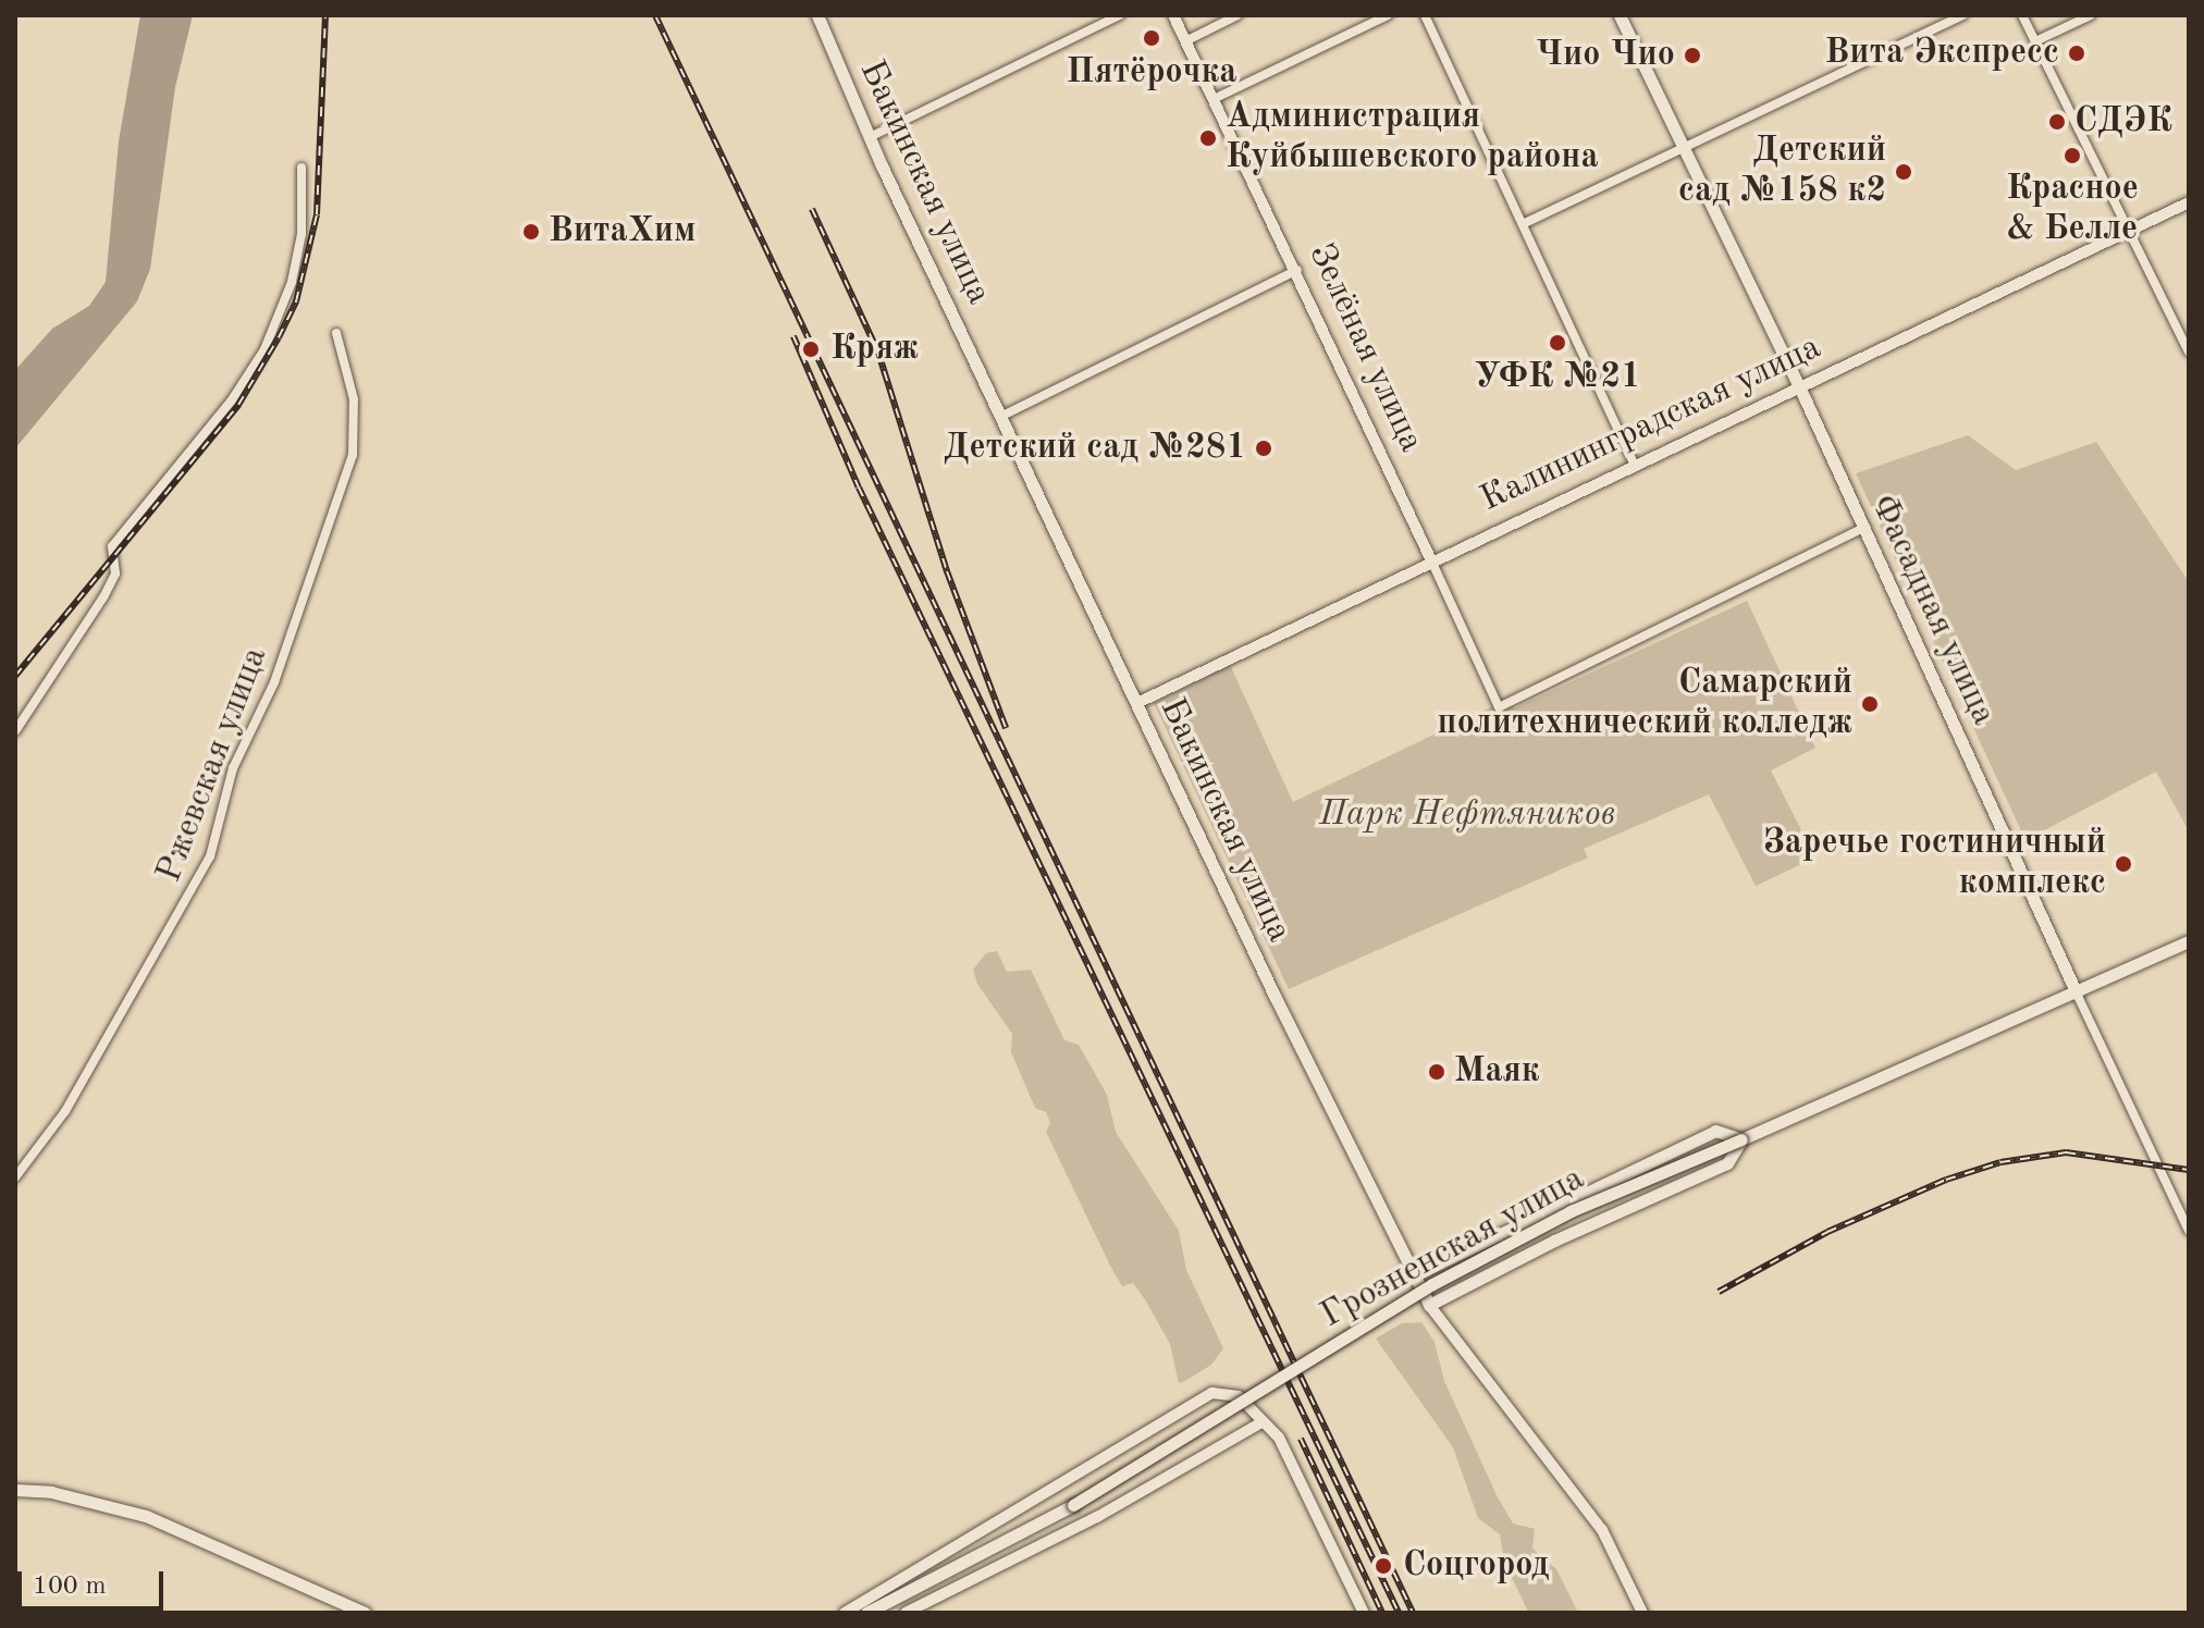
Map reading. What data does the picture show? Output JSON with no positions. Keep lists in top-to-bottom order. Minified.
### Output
{"streets":{"main road":["Бакинская улица","Фасадная улица","Грозненская улица"],"street":["Зелёная улица","Калининградская улица","Ржевская улица"]},"crossings":[["Бакинская улица","Калининградская улица"],["Зелёная улица","Калининградская улица"],["Зелёная улица","Фасадная улица"],["Калининградская улица","Фасадная улица"],["Фасадная улица","Грозненская улица"]],"parks":["Парк Нефтяников"],"places":["Пятёрочка","Вита Экспресс","Чио Чио","СДЭК","Администрация Куйбышевского района","Красное & Белле","Детский сад №158 к2","ВитаХим","УФК №21","Кряж","Детский сад №281","Самарский политехнический колледж","Заречье гостиничный комплекс","Маяк","Соцгород"],"scale_bar":"100 m"}
